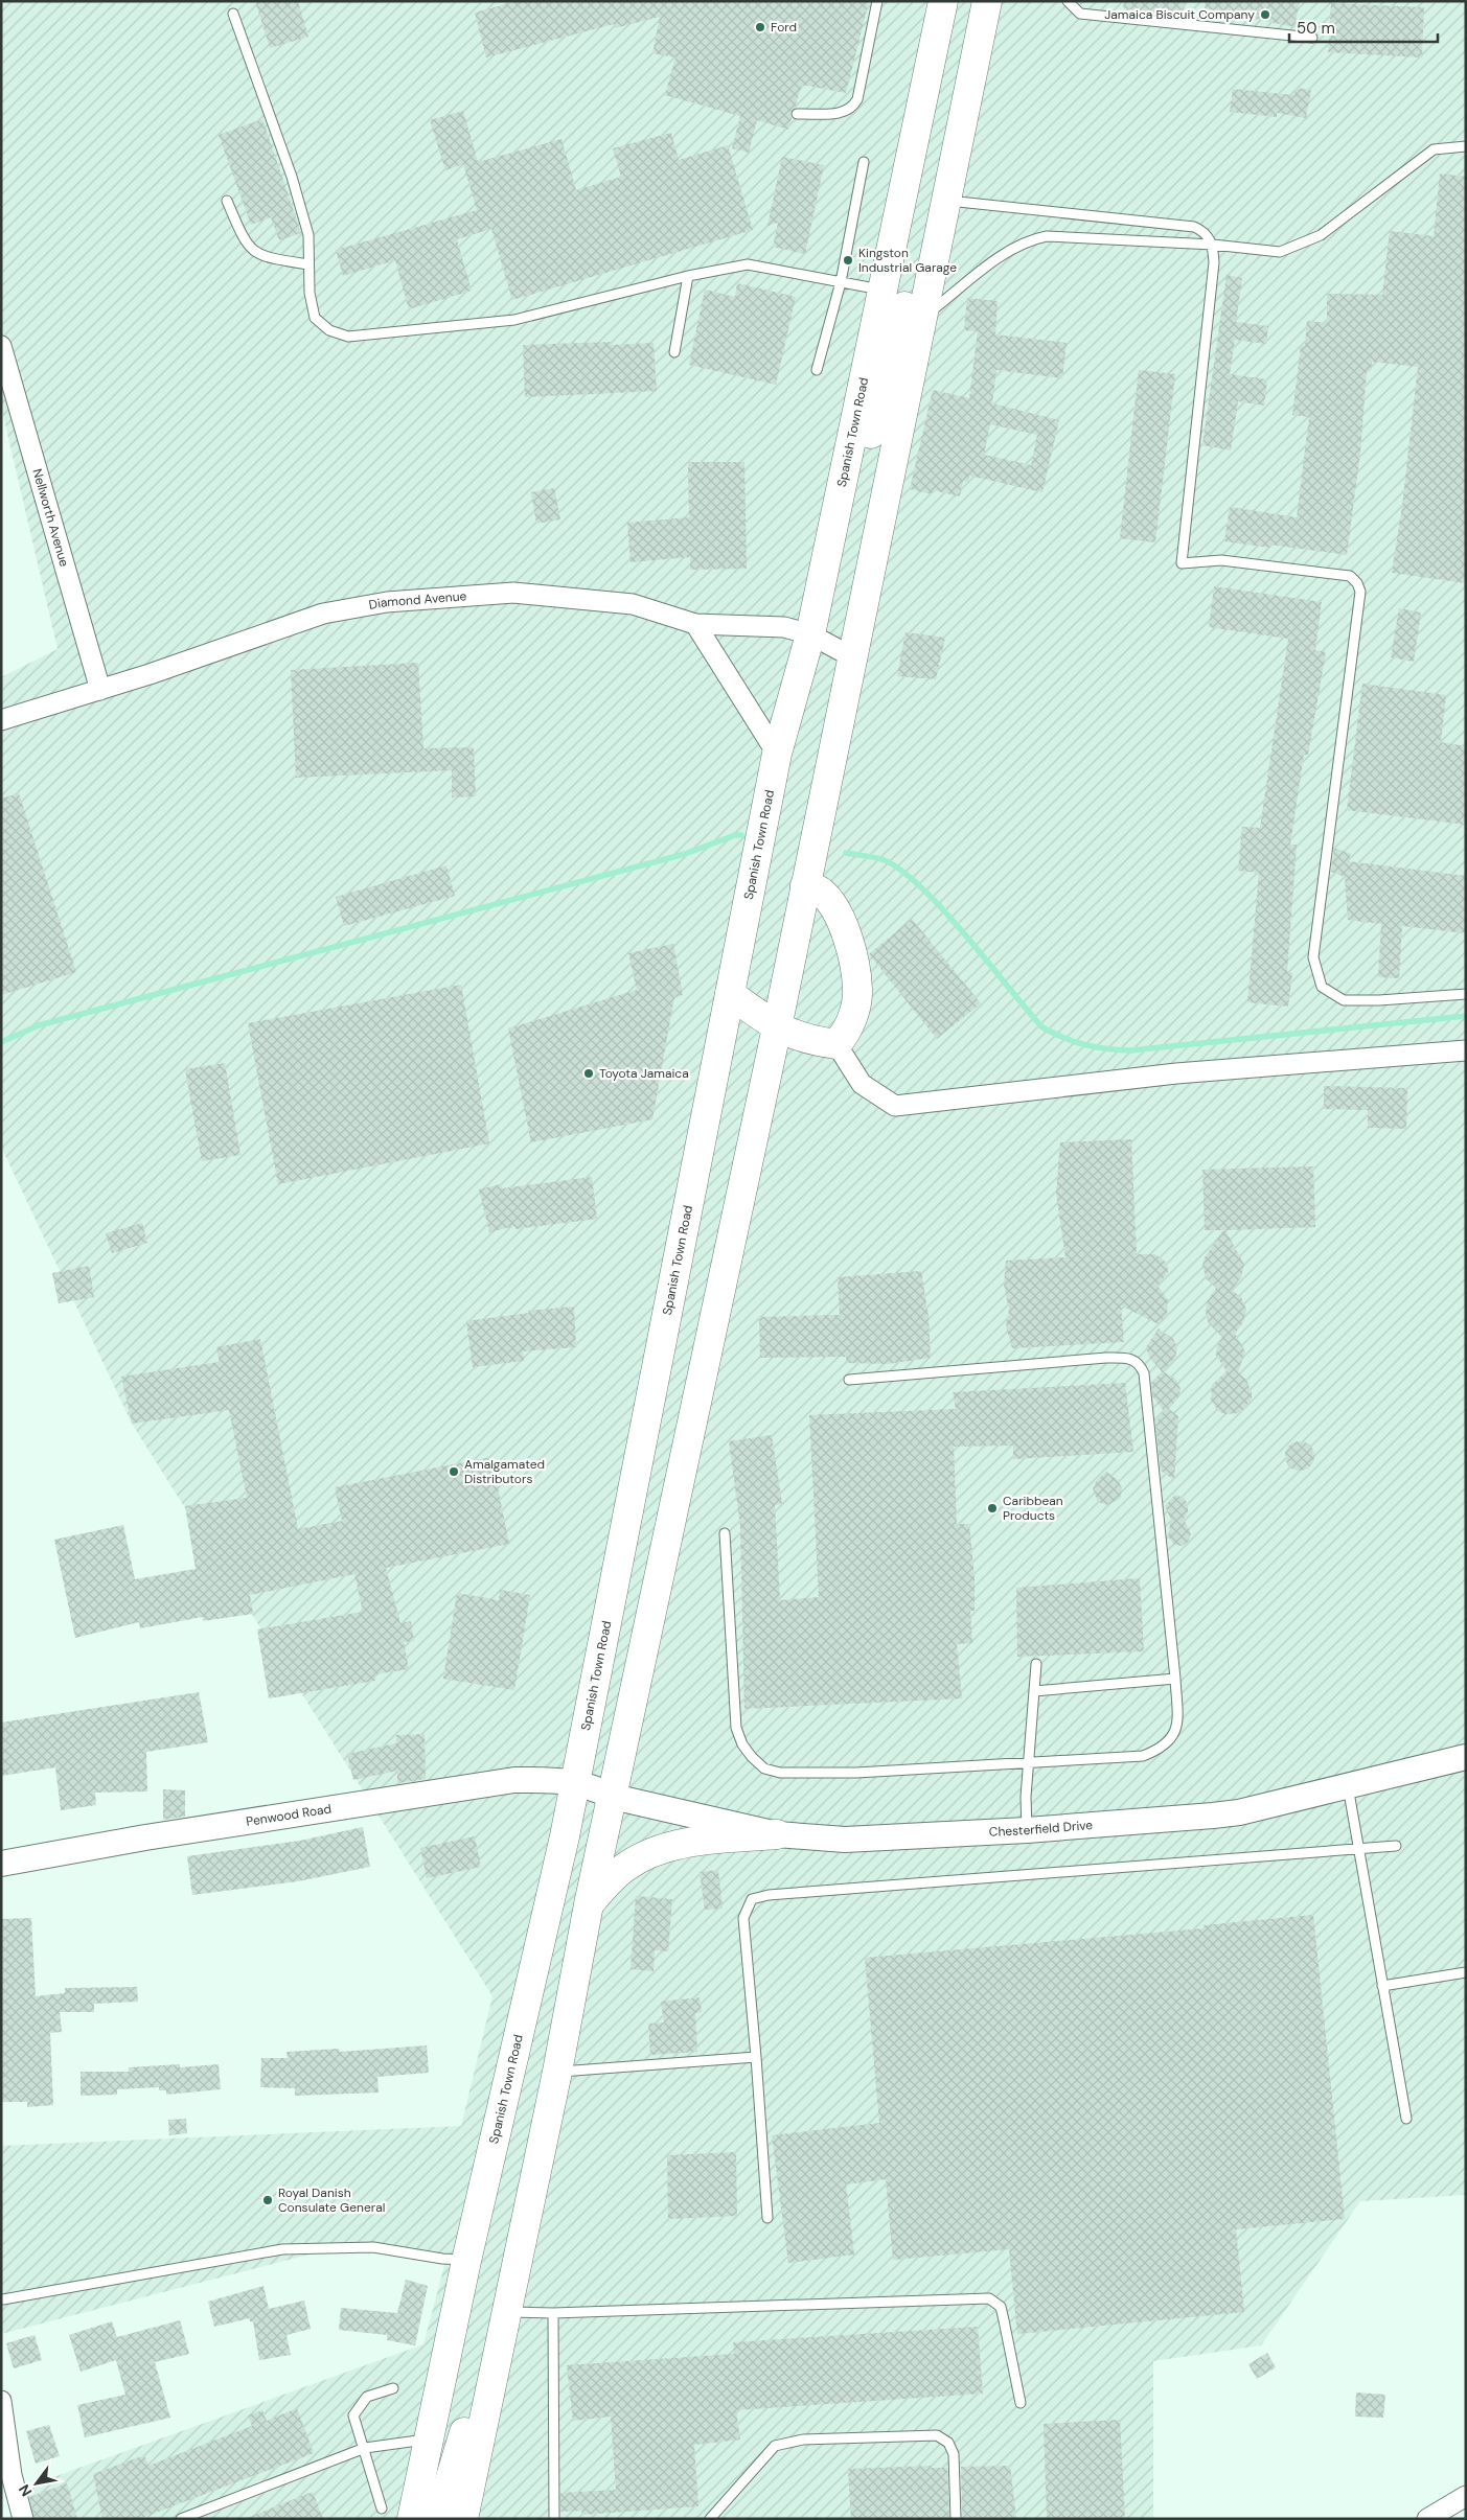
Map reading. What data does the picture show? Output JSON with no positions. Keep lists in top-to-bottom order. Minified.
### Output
{"streets":{"highway":["Spanish Town Road"],"street":["Nellworth Avenue","Diamond Avenue","Penwood Road","Chesterfield Drive"]},"crossings":[["Spanish Town Road","Diamond Avenue"],["Spanish Town Road","Penwood Road"],["Nellworth Avenue","Diamond Avenue"],["Penwood Road","Chesterfield Drive"]],"places":["Jamaica Biscuit Company","Ford","Kingston Industrial Garage","Toyota Jamaica","Amalgamated Distributors","Caribbean Products","Royal Danish Consulate General"],"scale_bar":"50 m","north":"bottom left"}
